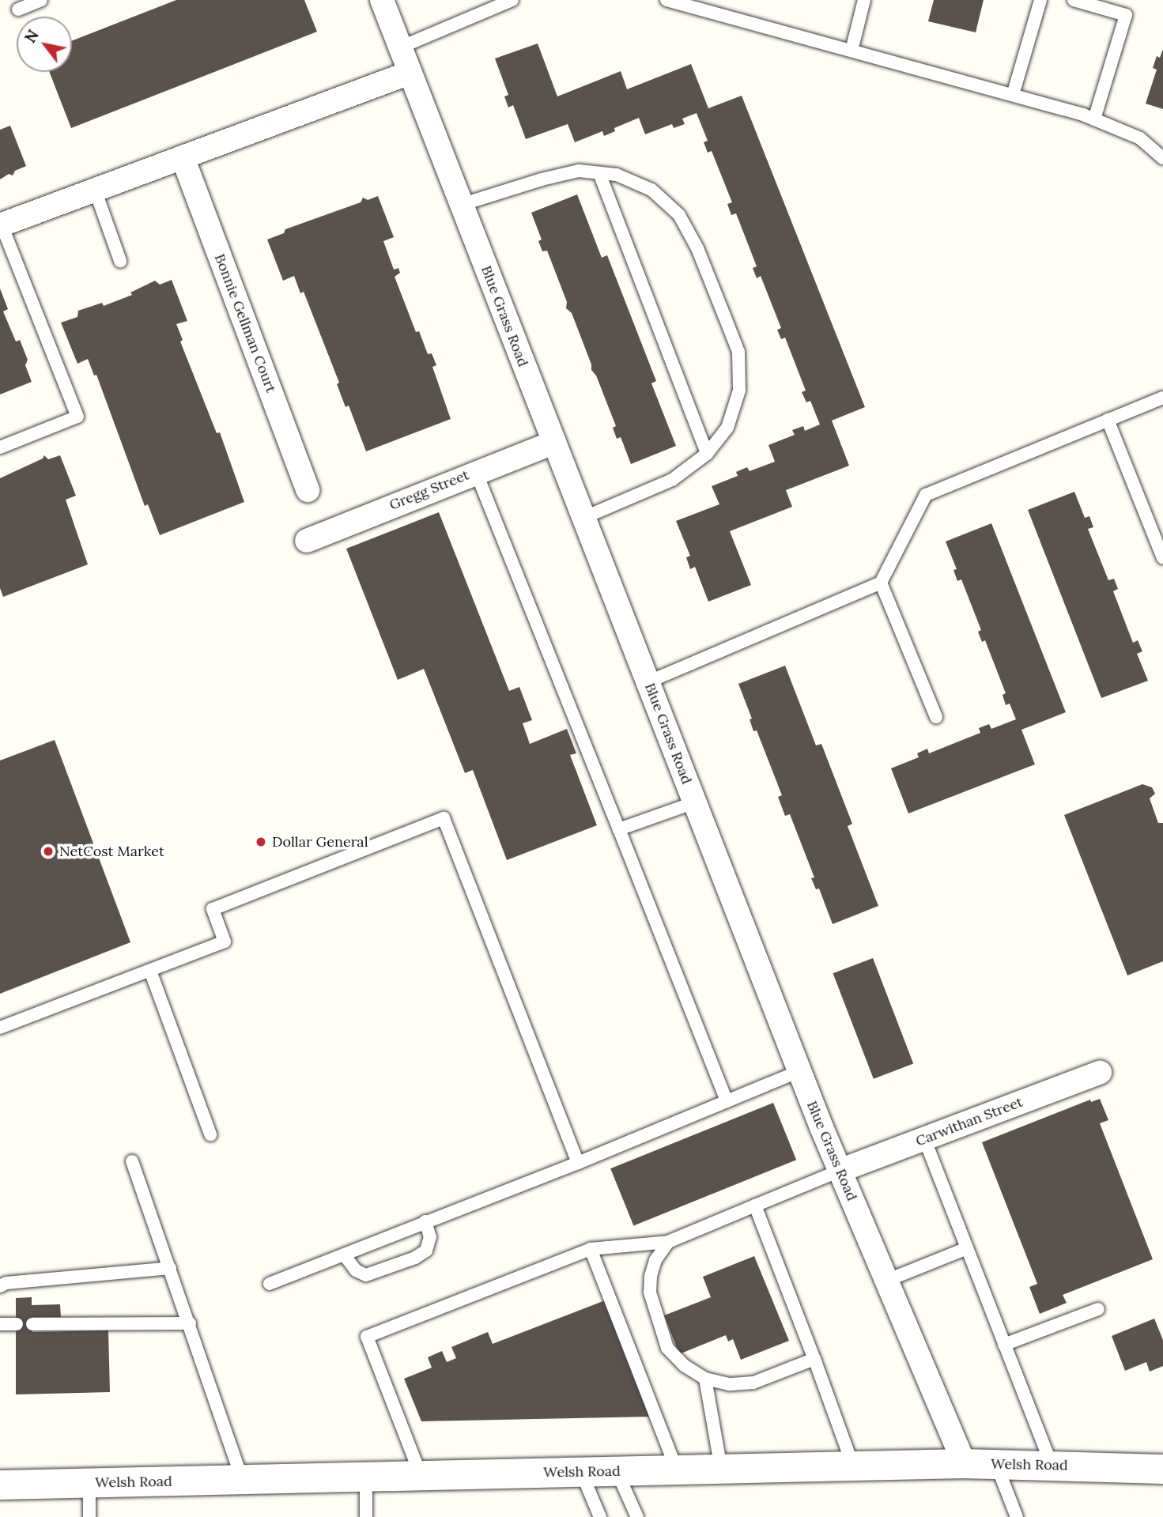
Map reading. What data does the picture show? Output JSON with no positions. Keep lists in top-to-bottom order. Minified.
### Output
{"streets":{"street":["Blue Grass Road","Bonnie Gellman Court","Gregg Street","Carwithan Street","Welsh Road"]},"crossings":[["Blue Grass Road","Gregg Street"],["Blue Grass Road","Carwithan Street"],["Blue Grass Road","Welsh Road"]],"places":["Dollar General","NetCost Market"],"north":"top left"}
